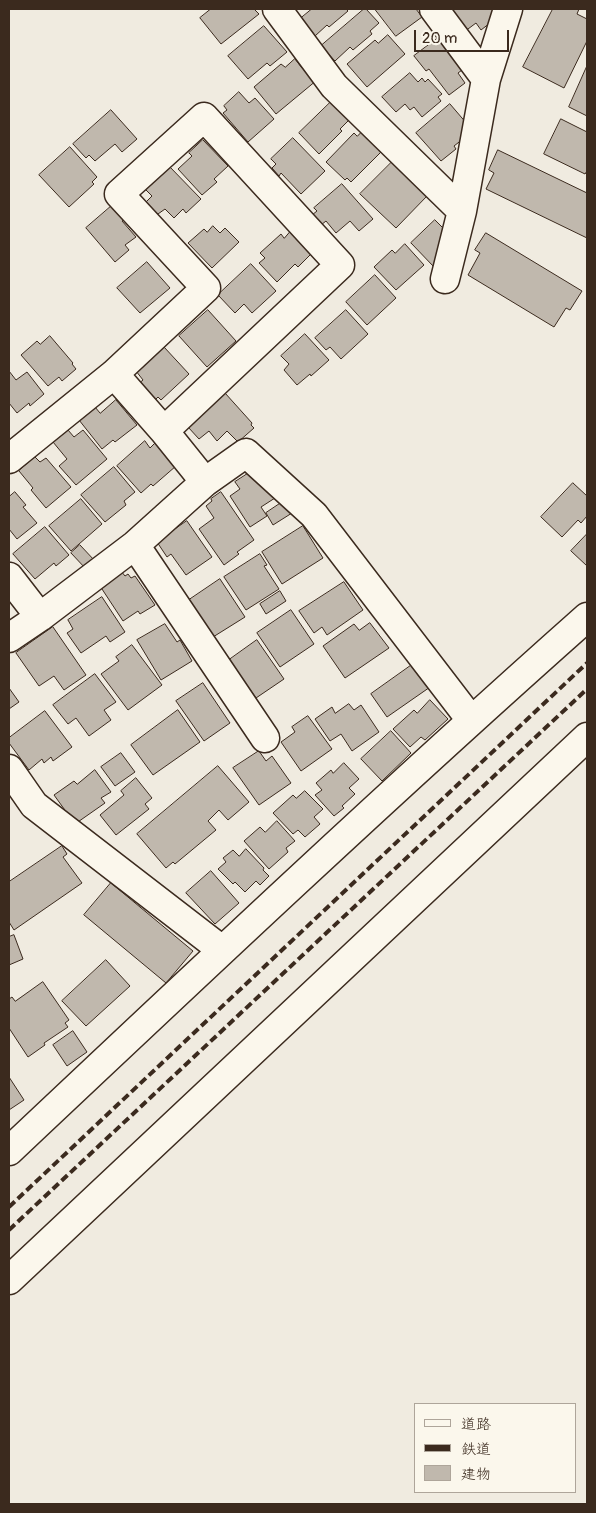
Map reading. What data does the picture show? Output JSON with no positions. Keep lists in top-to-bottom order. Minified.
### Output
{"legend":["道路","鉄道","建物"],"scale_bar":"20 m"}
